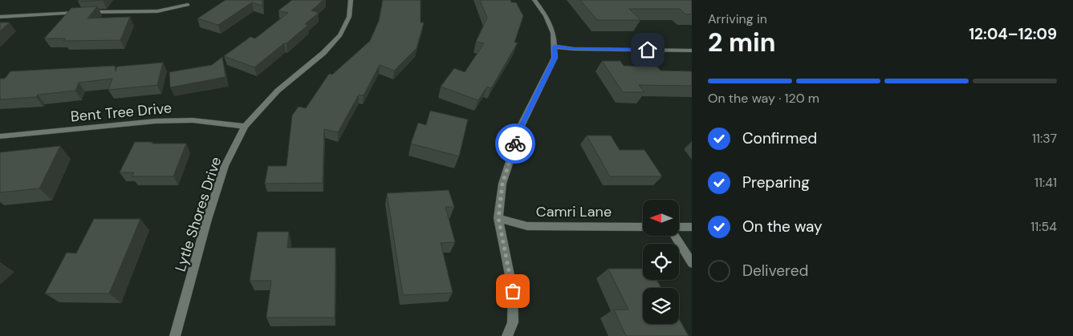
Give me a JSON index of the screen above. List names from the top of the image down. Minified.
{"streets":{"street":["Bent Tree Drive","Camri Lane","Lytle Shores Drive"]},"crossings":[["Bent Tree Drive","Lytle Shores Drive"]],"north":"left","page":{"heading":["2 min","Arriving in","12:04–12:09"],"bar":"On the way · 120 m","list":[["Confirmed","11:37"],["Preparing","11:41"],["On the way","11:54"],"Delivered"]}}
